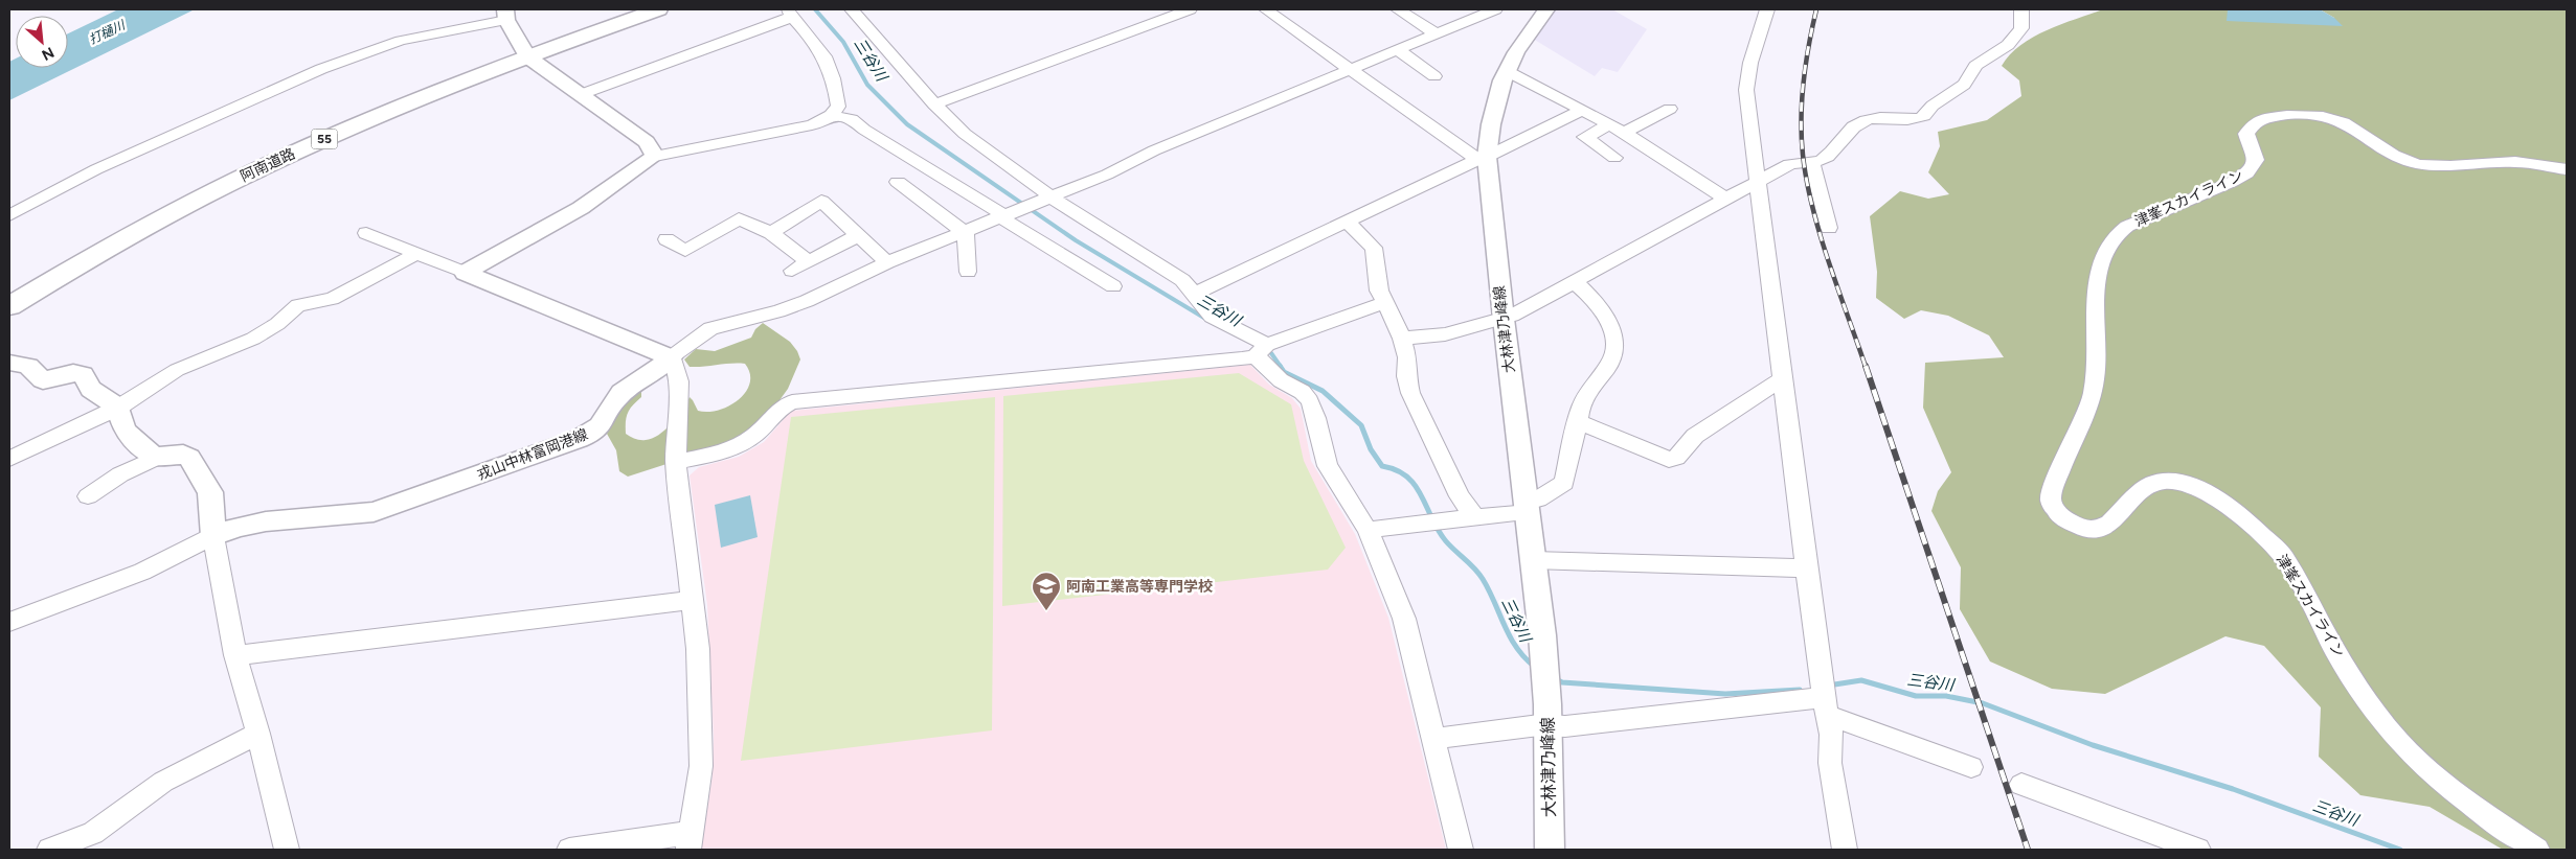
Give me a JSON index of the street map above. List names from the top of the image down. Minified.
{"streets":{"highway":["55","阿南道路"],"main road":["大林津乃峰線","戎山中林富岡港線"],"street":["津峯スカイライン"]},"water":["打樋川","三谷川"],"places":{"school or university":["阿南工業高等専門学校"]},"north":"bottom right"}
